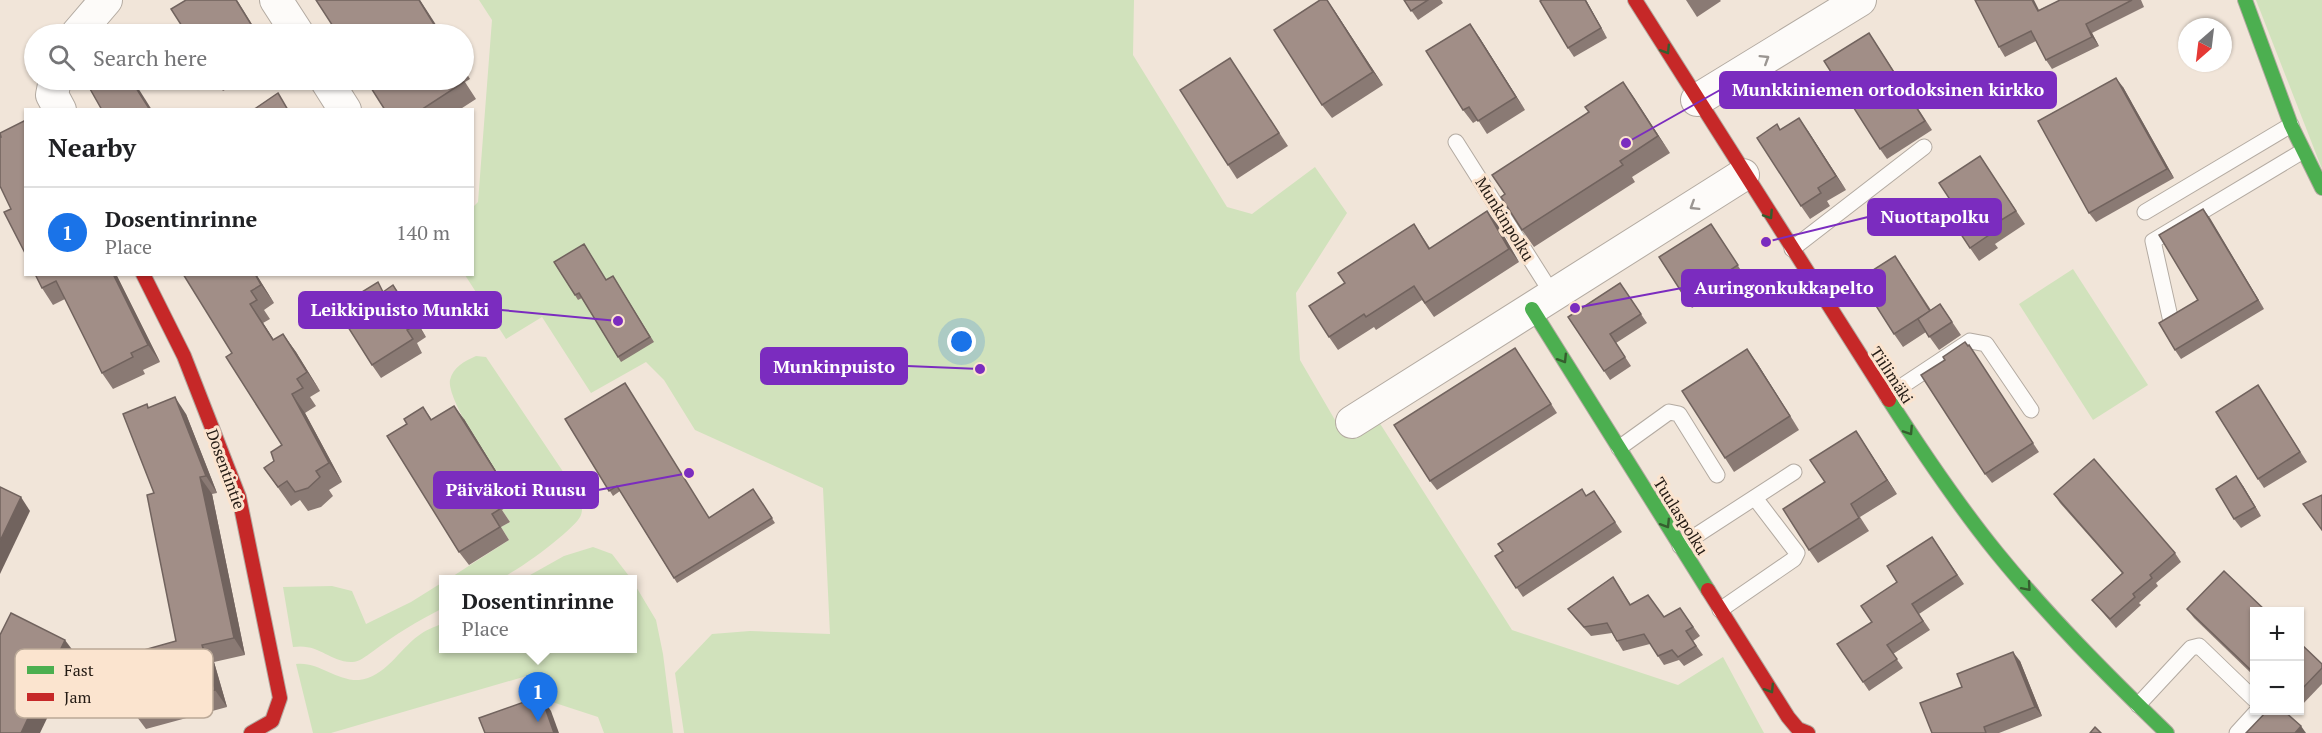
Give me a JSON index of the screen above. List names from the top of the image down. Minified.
{"streets":{"street":["Tiilimäki","Dosentintie","Tuulaspolku"],"lane":["Munkinpolku"]},"crossings":[["Munkinpolku","Tuulaspolku"]],"one_way":["Tiilimäki","Tuulaspolku"],"places":["Munkkiniemen ortodoksinen kirkko","Nuottapolku","Auringonkukkapelto","Leikkipuisto Munkki","Munkinpuisto","Päiväkoti Ruusu"],"legend":["Fast","Jam"],"north":"bottom left","page":{"search":"Search here","heading":"Nearby","list":[{"mark":"1","name":"Dosentinrinne","note":"Place","value":"140 m"}],"popup":["Dosentinrinne","Place"],"map_buttons":["+","−"],"pins":"1"}}
